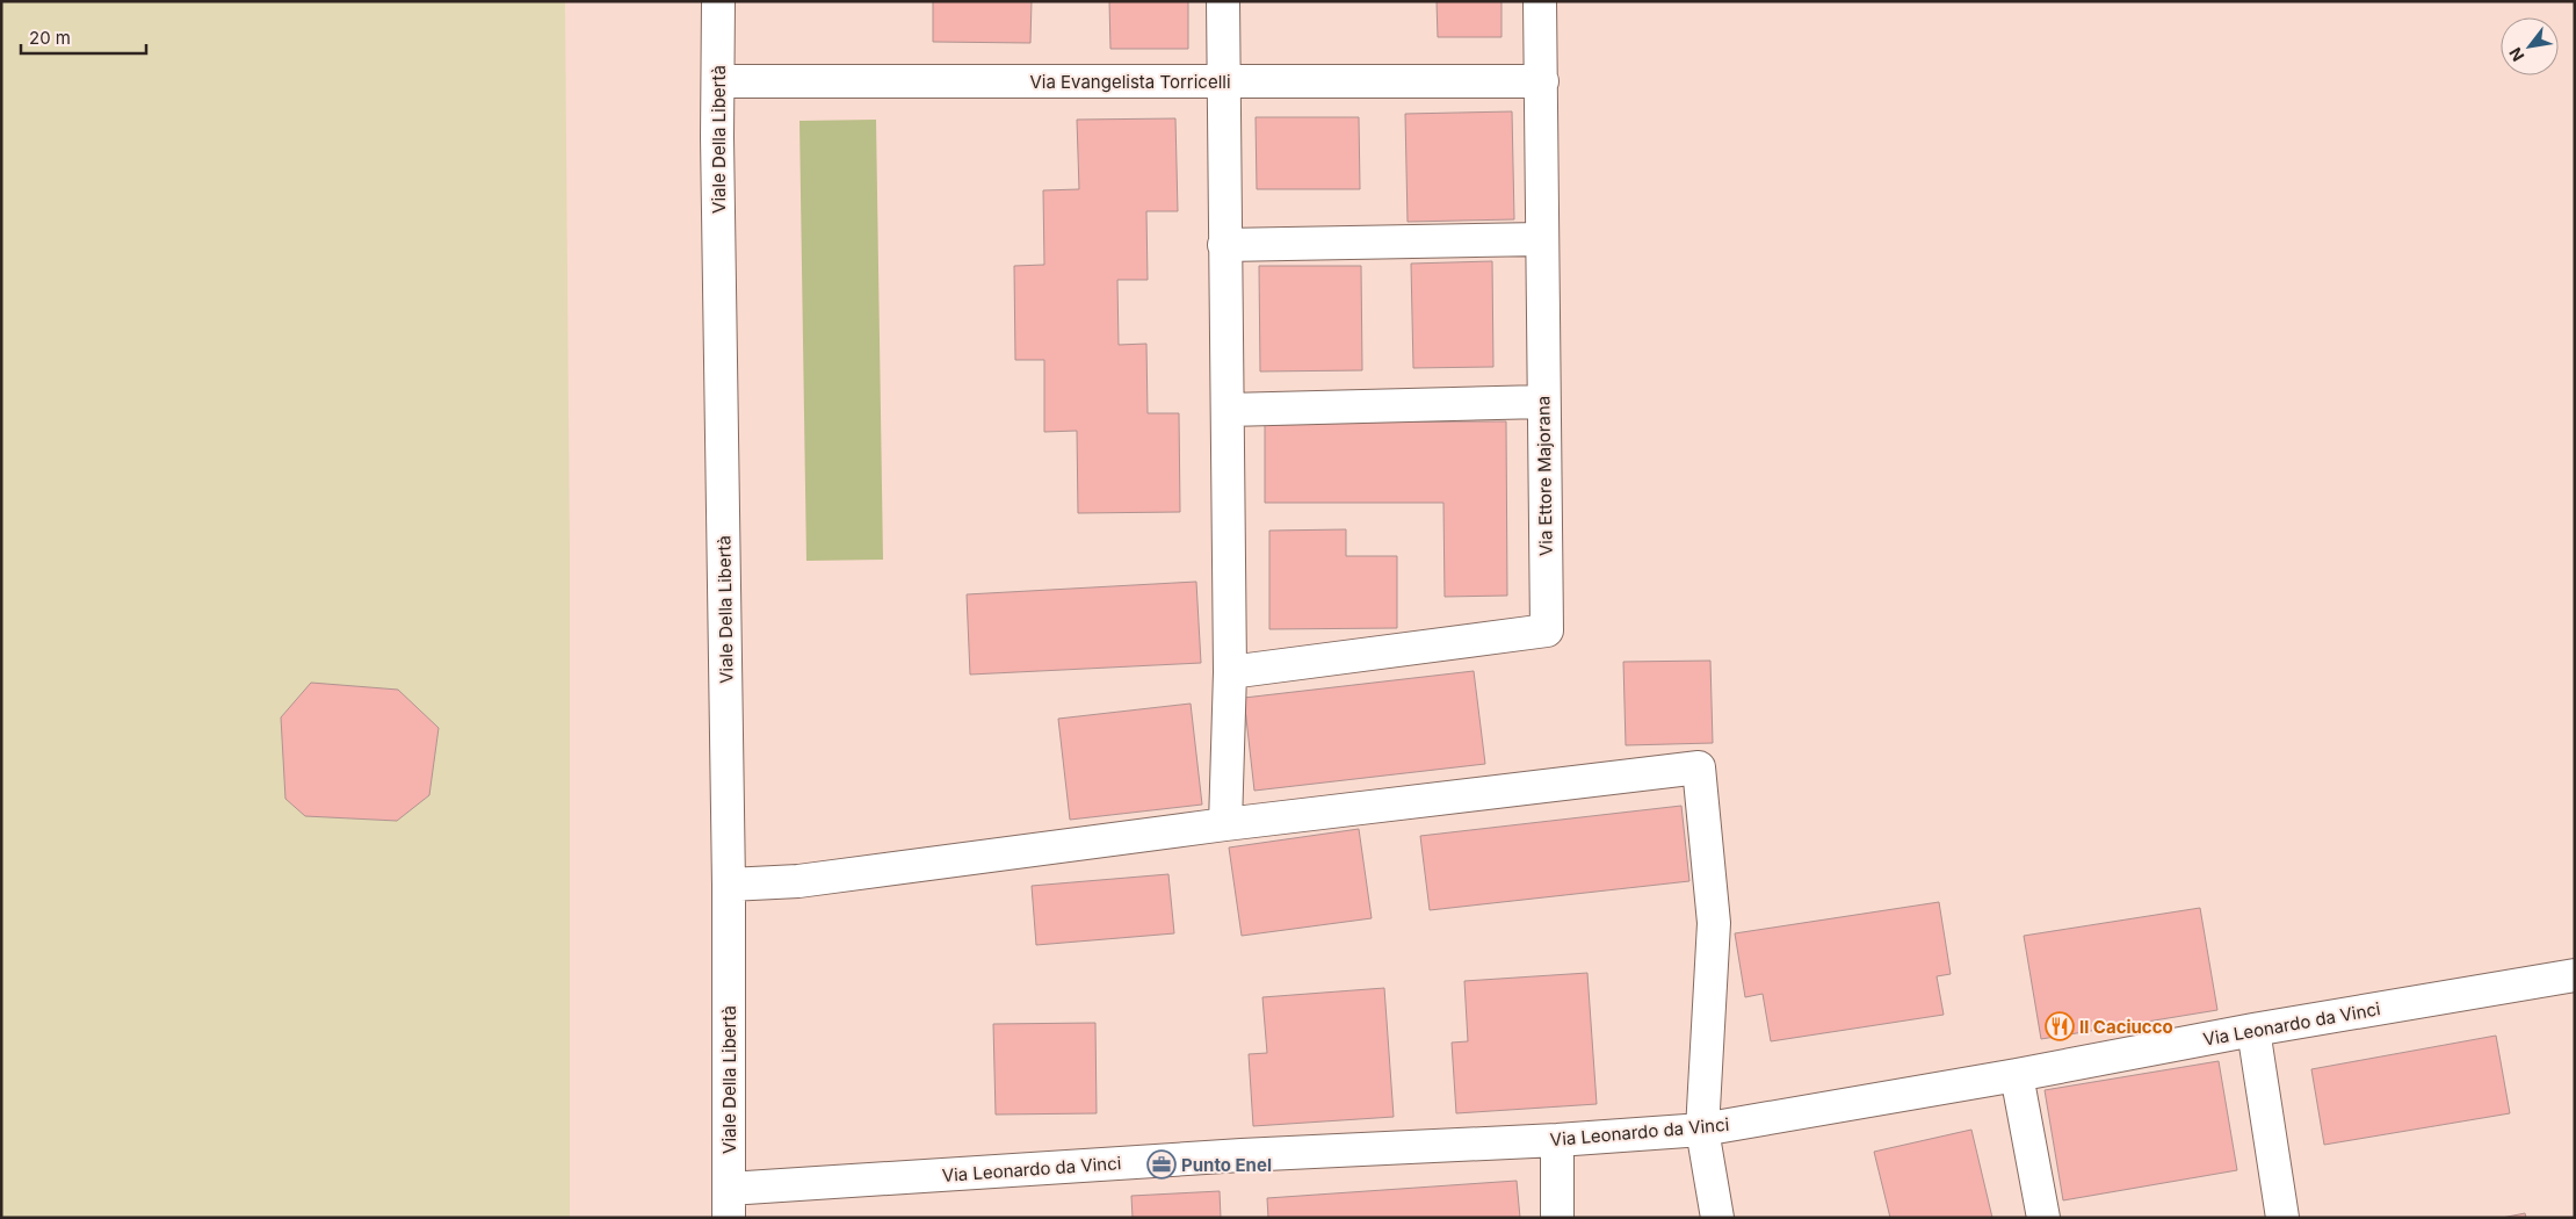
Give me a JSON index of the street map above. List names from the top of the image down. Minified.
{"streets":{"street":["Via Evangelista Torricelli","Viale Della Libertà","Via Ettore Majorana","Via Leonardo da Vinci"]},"crossings":[["Via Evangelista Torricelli","Viale Della Libertà"],["Via Evangelista Torricelli","Via Ettore Majorana"],["Viale Della Libertà","Via Leonardo da Vinci"]],"places":{"restaurant":["Il Caciucco"],"office":["Punto Enel"]},"scale_bar":"20 m","north":"bottom left"}
